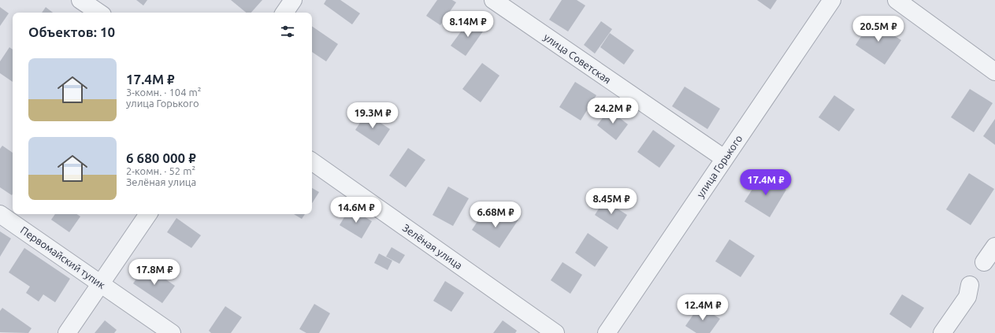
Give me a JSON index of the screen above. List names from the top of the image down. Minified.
{"streets":{"street":["улица Советская","улица Горького","Зелёная улица","Первомайский тупик"]},"crossings":[["улица Советская","улица Горького"]],"page":{"price":["8.14M ₽","20.5M ₽","24.2M ₽","19.3M ₽","17.4M ₽","8.45M ₽","14.6M ₽","6.68M ₽","17.8M ₽","12.4M ₽"],"heading":"Объектов: 10","list":[{"name":"17.4M ₽","note":"3-комн. · 104 m² · улица Горького"},{"name":"6 680 000 ₽","note":"2-комн. · 52 m² · Зелёная улица"}]}}
